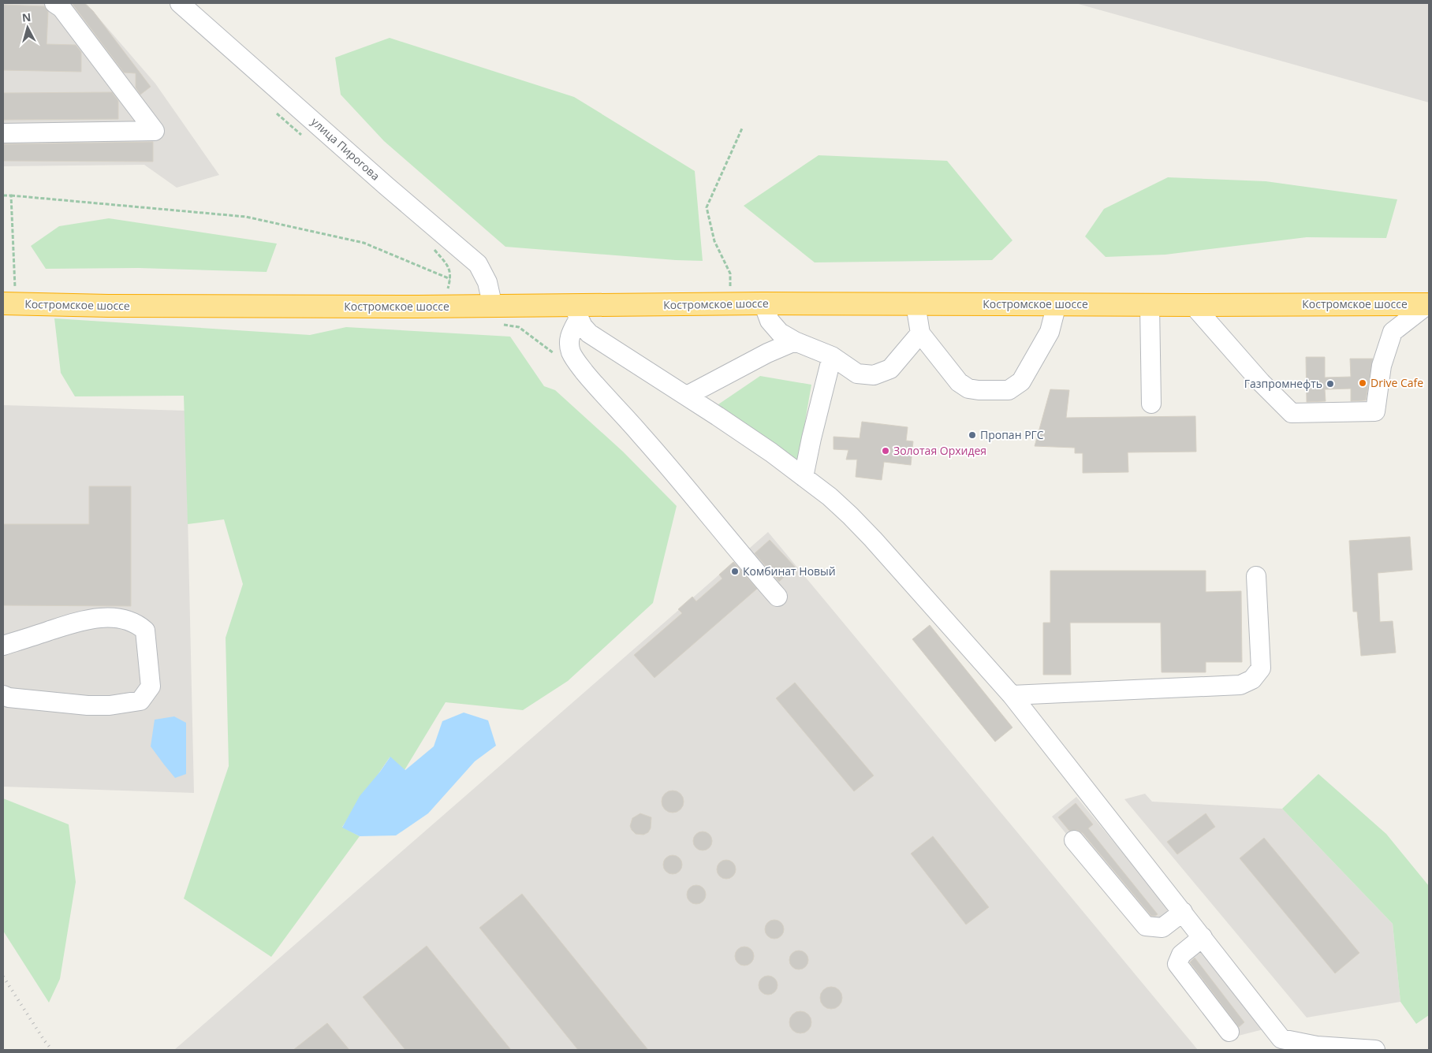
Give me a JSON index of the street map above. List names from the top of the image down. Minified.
{"streets":{"highway":["Костромское шоссе"],"street":["улица Пирогова"]},"crossings":[["улица Пирогова","Костромское шоссе"]],"places":["Drive Cafe","Газпромнефть","Пропан РГС","Золотая Орхидея","Комбинат Новый"],"north":"top"}
